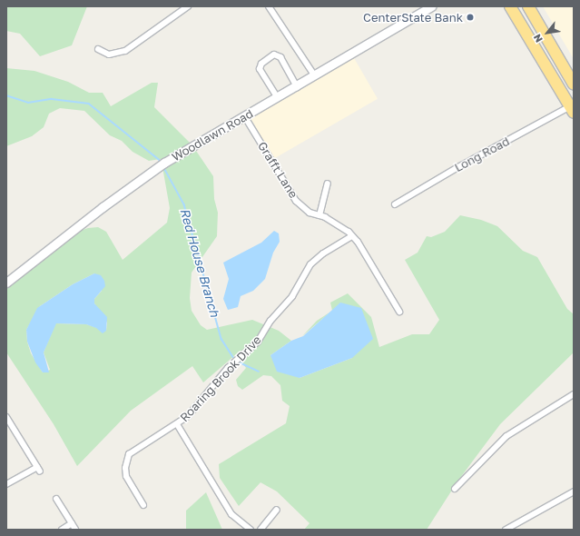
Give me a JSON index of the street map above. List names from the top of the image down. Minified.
{"streets":{"street":["Woodlawn Road","Long Road","Grafft Lane","Roaring Brook Drive"]},"crossings":[["Woodlawn Road","Grafft Lane"],["Grafft Lane","Roaring Brook Drive"]],"water":["Red House Branch"],"places":["CenterState Bank"],"north":"bottom left"}
